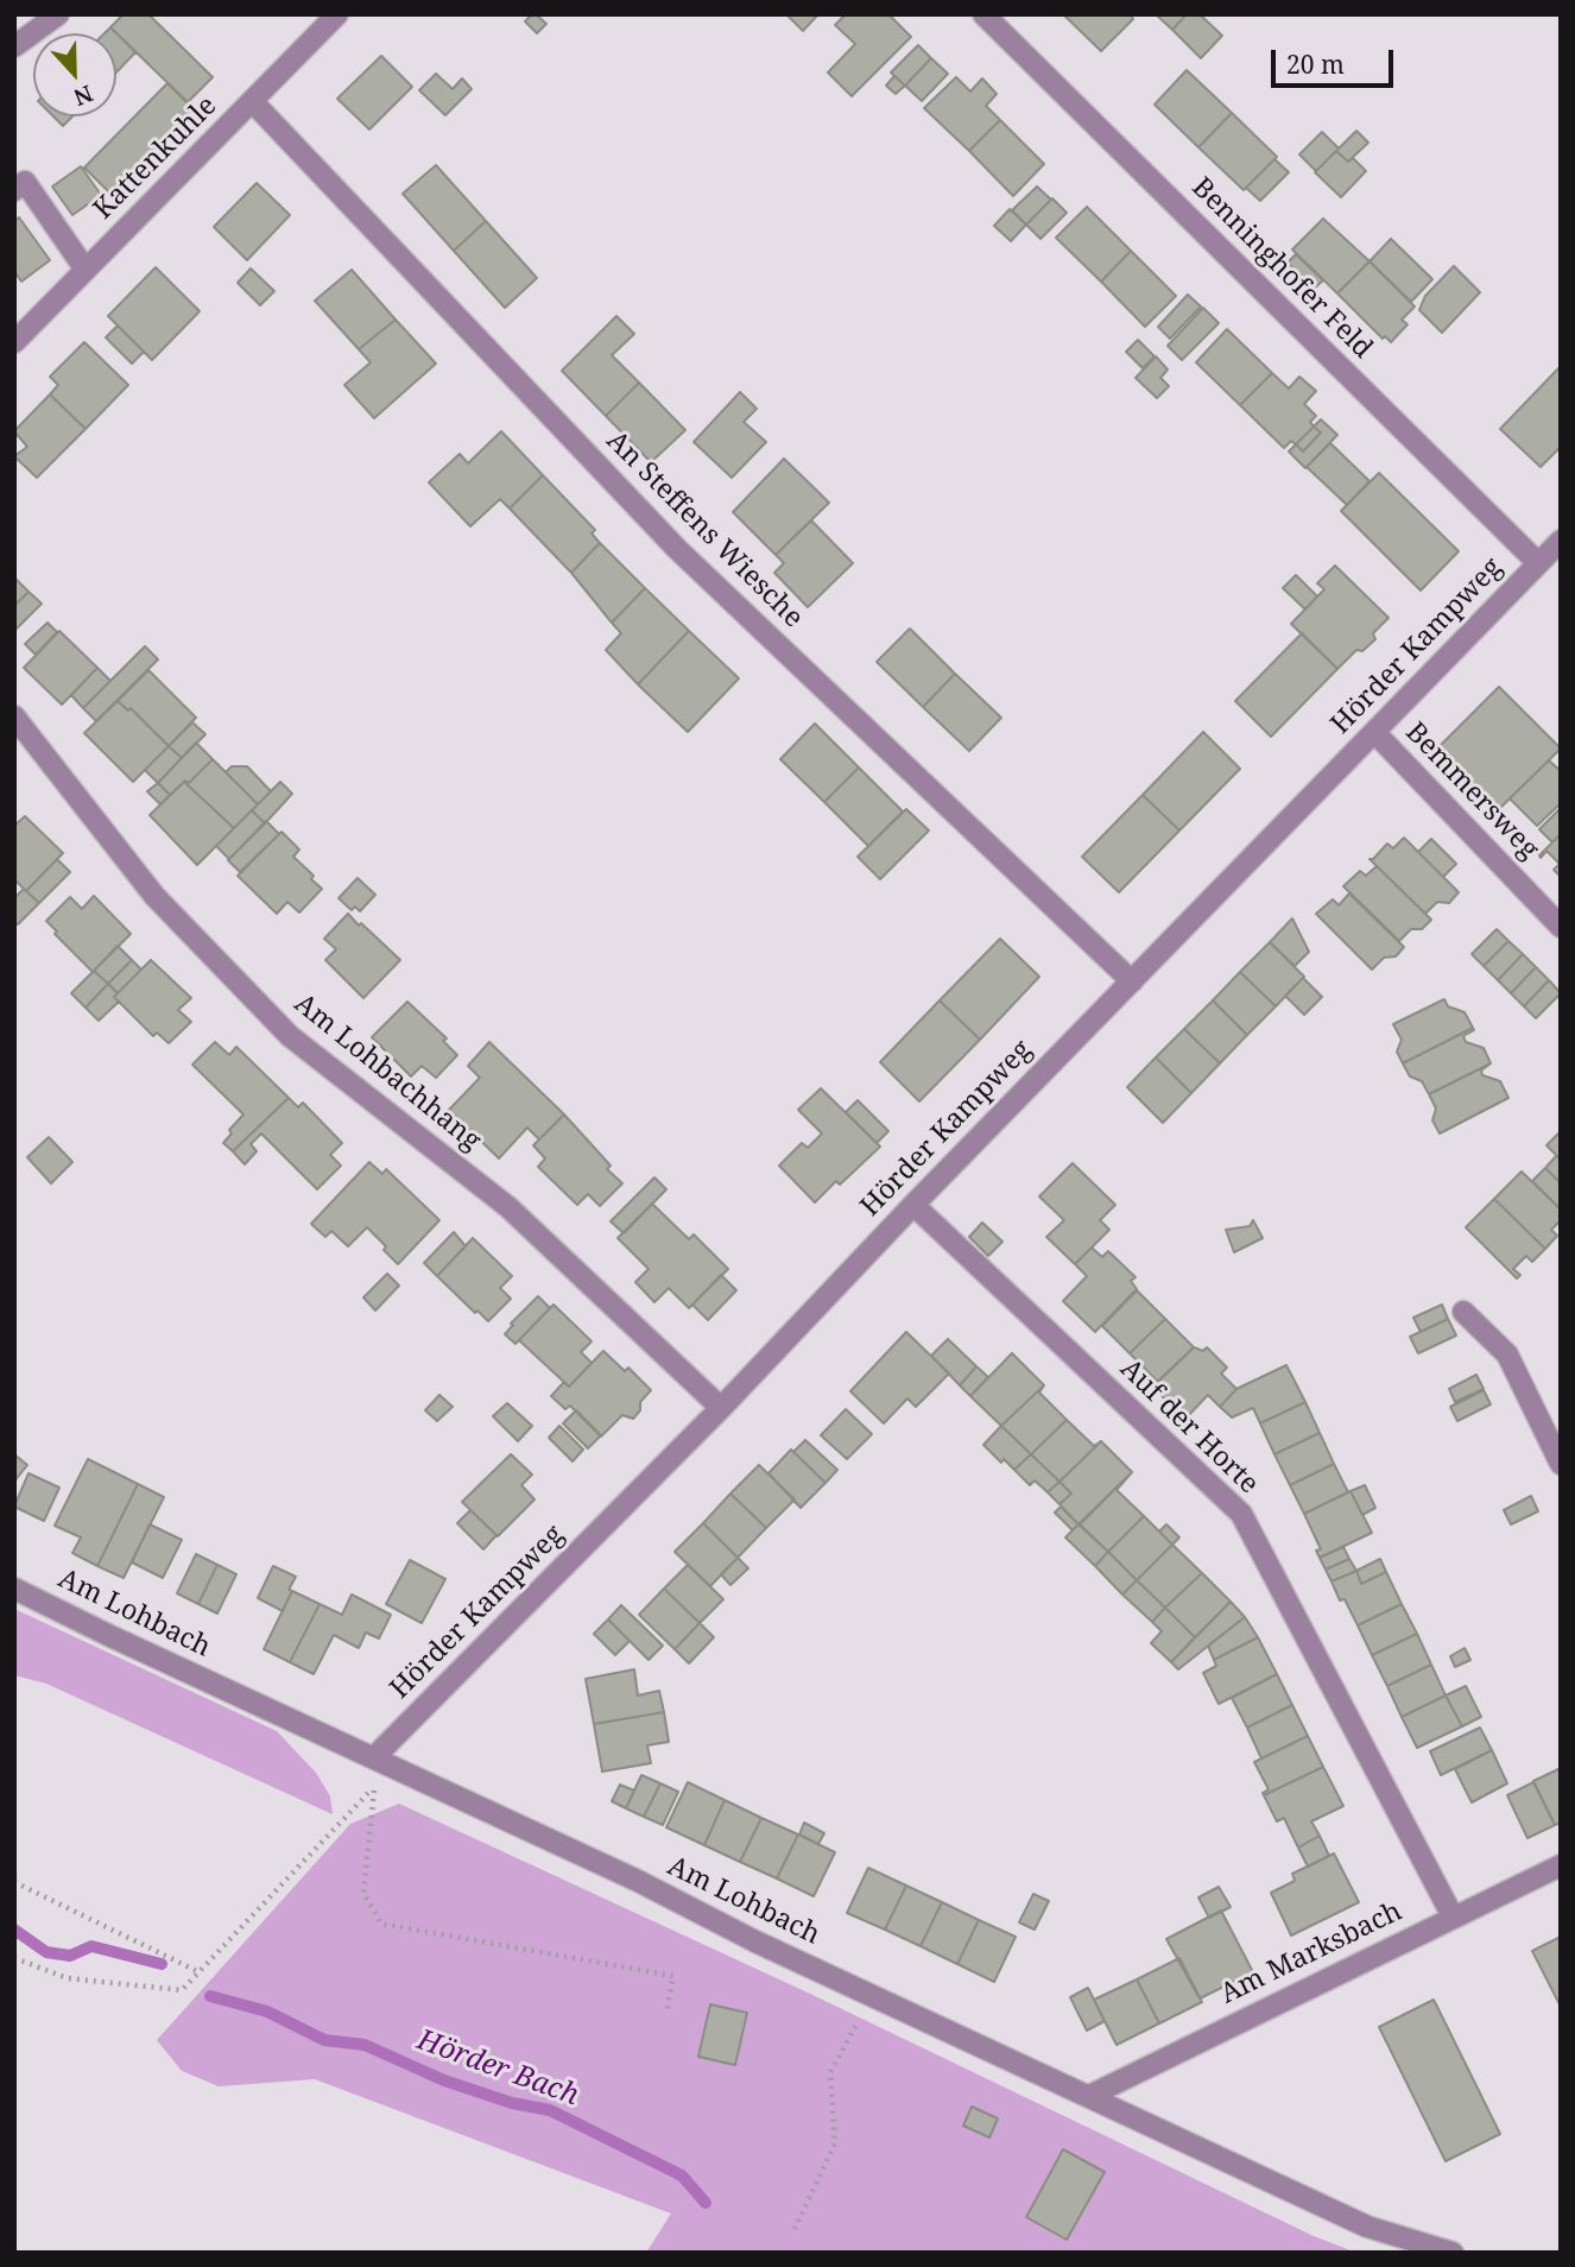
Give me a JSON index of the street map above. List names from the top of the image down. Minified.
{"streets":{"street":["Kattenkuhle","Benninghofer Feld","An Steffens Wiesche","Hörder Kampweg","Bemmersweg","Am Lohbachhang","Auf der Horte","Am Lohbach","Am Marksbach"]},"crossings":[["Kattenkuhle","An Steffens Wiesche"],["Benninghofer Feld","Hörder Kampweg"],["An Steffens Wiesche","Hörder Kampweg"],["Hörder Kampweg","Bemmersweg"],["Hörder Kampweg","Am Lohbachhang"],["Hörder Kampweg","Auf der Horte"],["Hörder Kampweg","Am Lohbach"],["Auf der Horte","Am Marksbach"],["Am Lohbach","Am Marksbach"]],"water":["Hörder Bach"],"scale_bar":"20 m","north":"bottom"}
